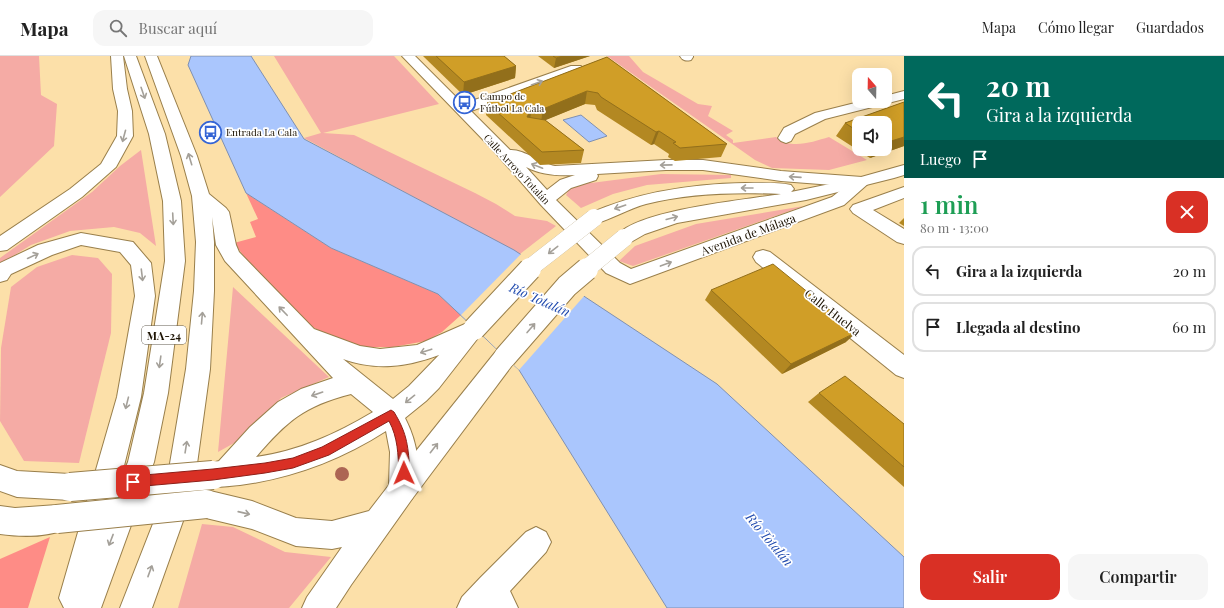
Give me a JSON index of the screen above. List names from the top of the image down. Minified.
{"streets":{"main road":["Calle Arroyo Totalán","Avenida de Málaga","Calle Huelva","MA-24"]},"crossings":[["Calle Arroyo Totalán","Avenida de Málaga"]],"water":["Río Totalán"],"places":{"bus stop":["Campo de Fútbol La Cala","Entrada La Cala"]},"north":"top","page":{"header":"Mapa","search":"Buscar aquí","nav":["Mapa","Cómo llegar","Guardados"],"turn":["20 m","Gira a la izquierda"],"then":"Luego","heading":["1 min","80 m · 13:00"],"list":[{"name":"Gira a la izquierda","value":"20 m"},{"name":"Llegada al destino","value":"60 m"}],"buttons":["Salir","Compartir"]}}
